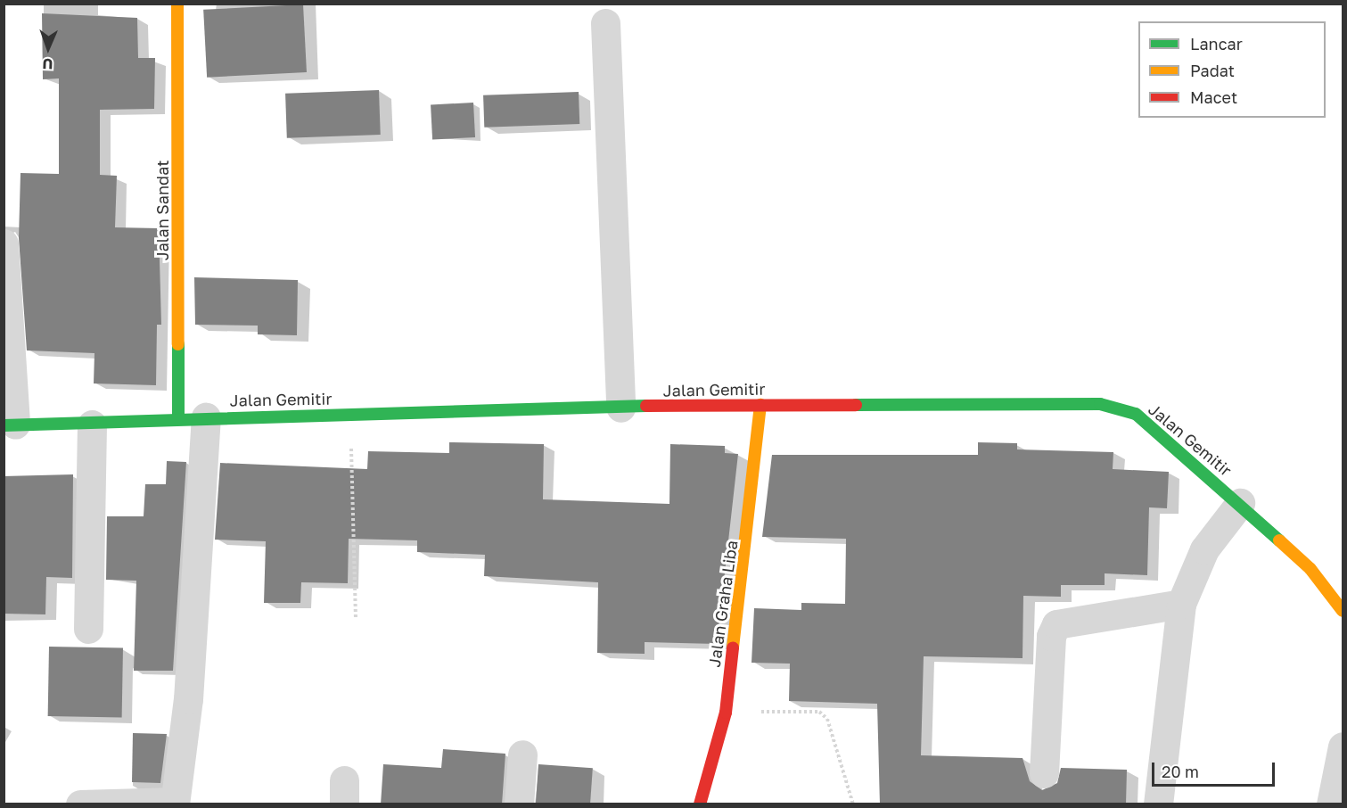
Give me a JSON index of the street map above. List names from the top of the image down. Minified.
{"streets":{"street":["Jalan Sandat","Jalan Gemitir","Jalan Graha Liba"]},"crossings":[["Jalan Sandat","Jalan Gemitir"],["Jalan Gemitir","Jalan Graha Liba"]],"legend":["Lancar","Padat","Macet"],"scale_bar":"20 m","north":"bottom"}
